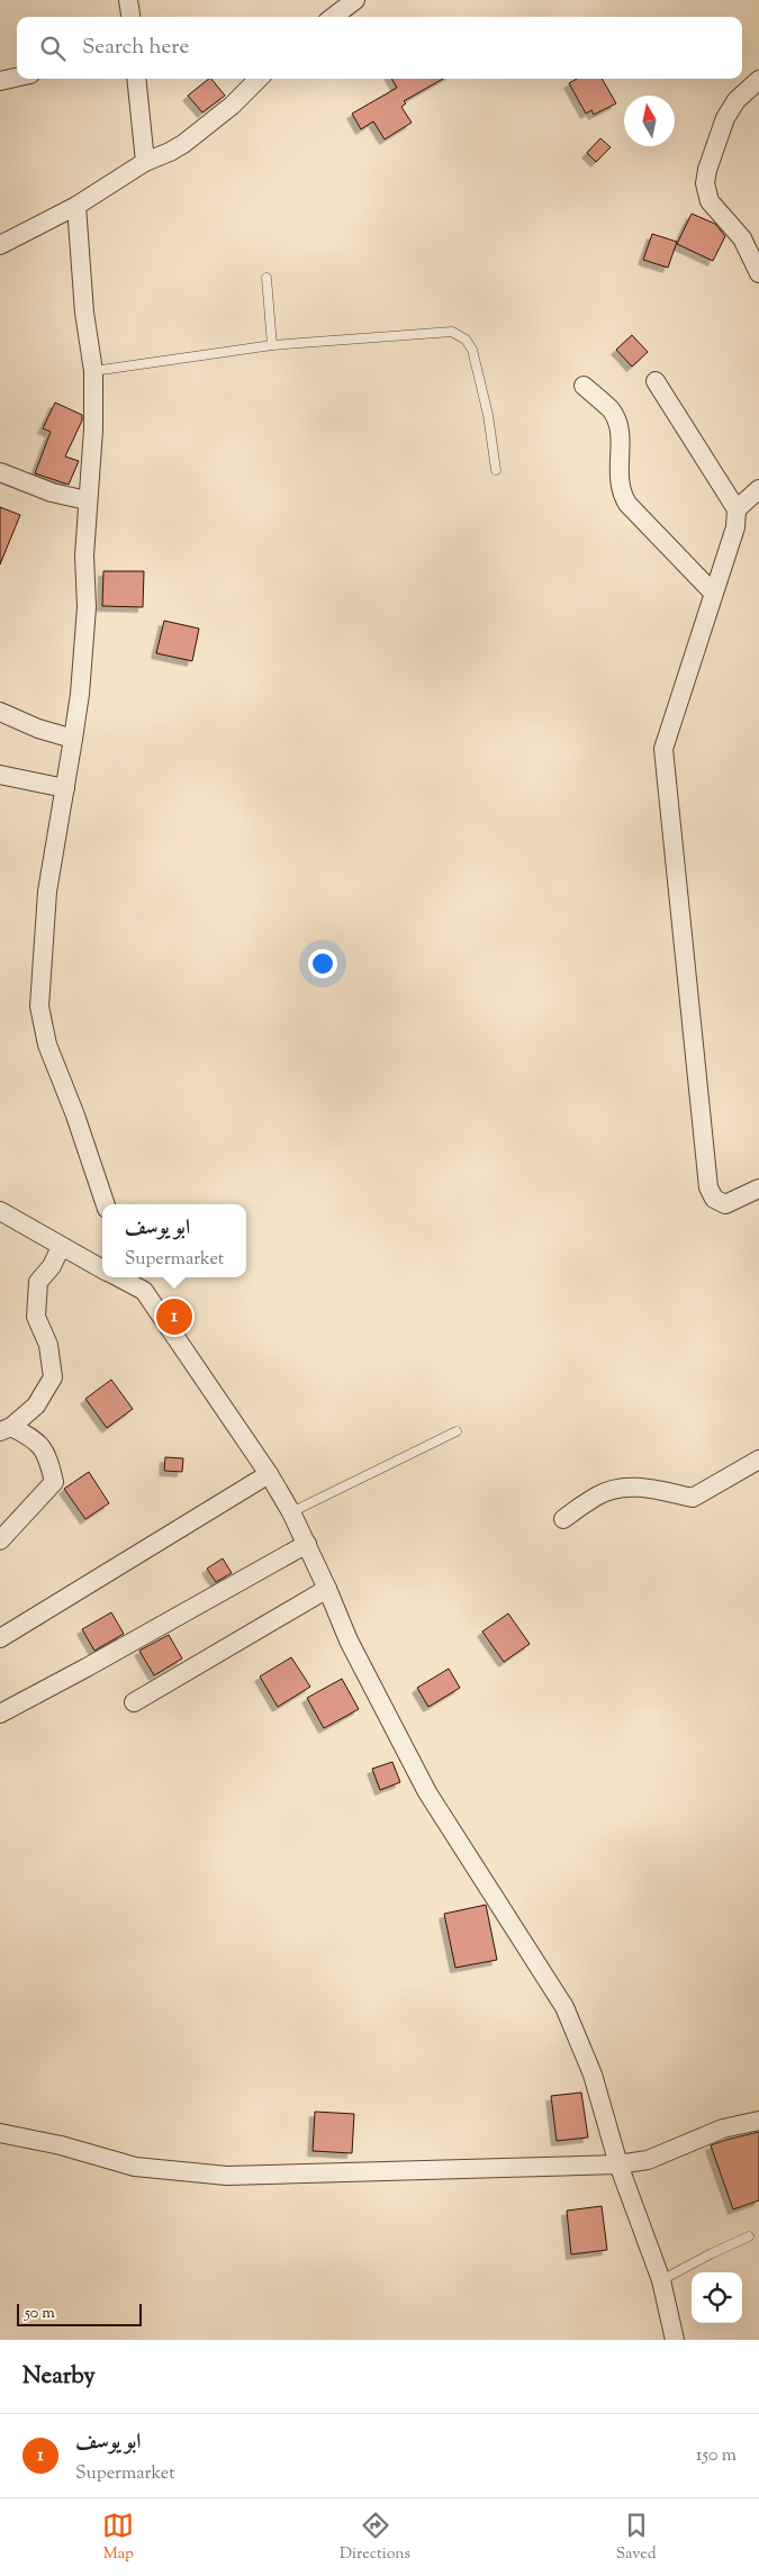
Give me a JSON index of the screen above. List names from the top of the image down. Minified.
{"scale_bar":"50 m","north":"top","page":{"search":"Search here","popup":["ابو يوسف","Supermarket"],"pins":"1","scale":"50 m","heading":"Nearby","list":[{"mark":"1","name":"ابو يوسف","note":"Supermarket","value":"150 m"}],"nav":["Map","Directions","Saved"]}}
